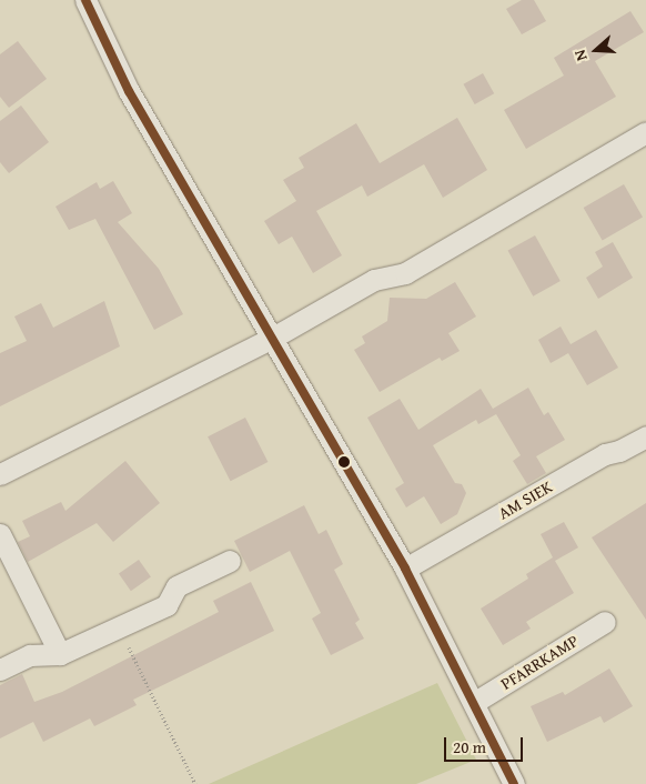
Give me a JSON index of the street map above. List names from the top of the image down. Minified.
{"streets":{"street":["AM SIEK","PFARRKAMP"]},"scale_bar":"20 m","north":"left"}
